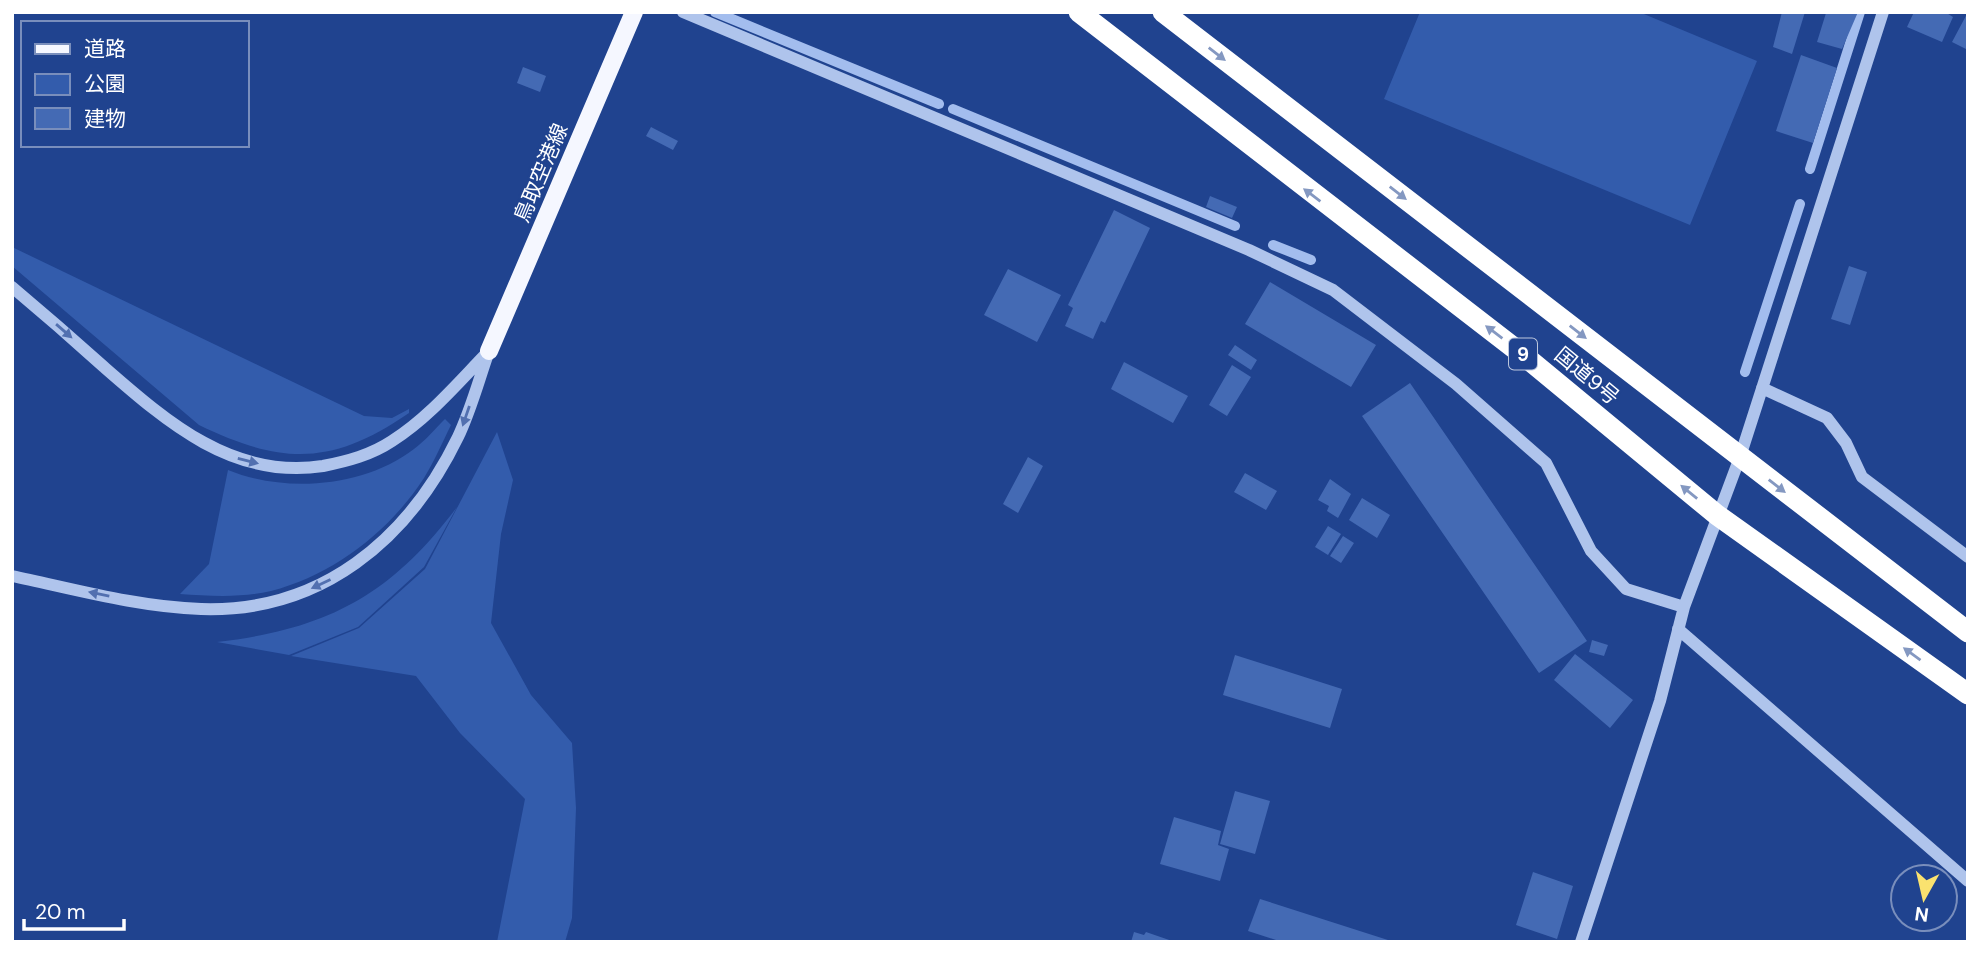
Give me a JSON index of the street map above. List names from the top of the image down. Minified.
{"streets":{"highway":["9","国道9号"],"main road":["鳥取空港線"]},"legend":["道路","公園","建物"],"scale_bar":"20 m","north":"bottom"}
